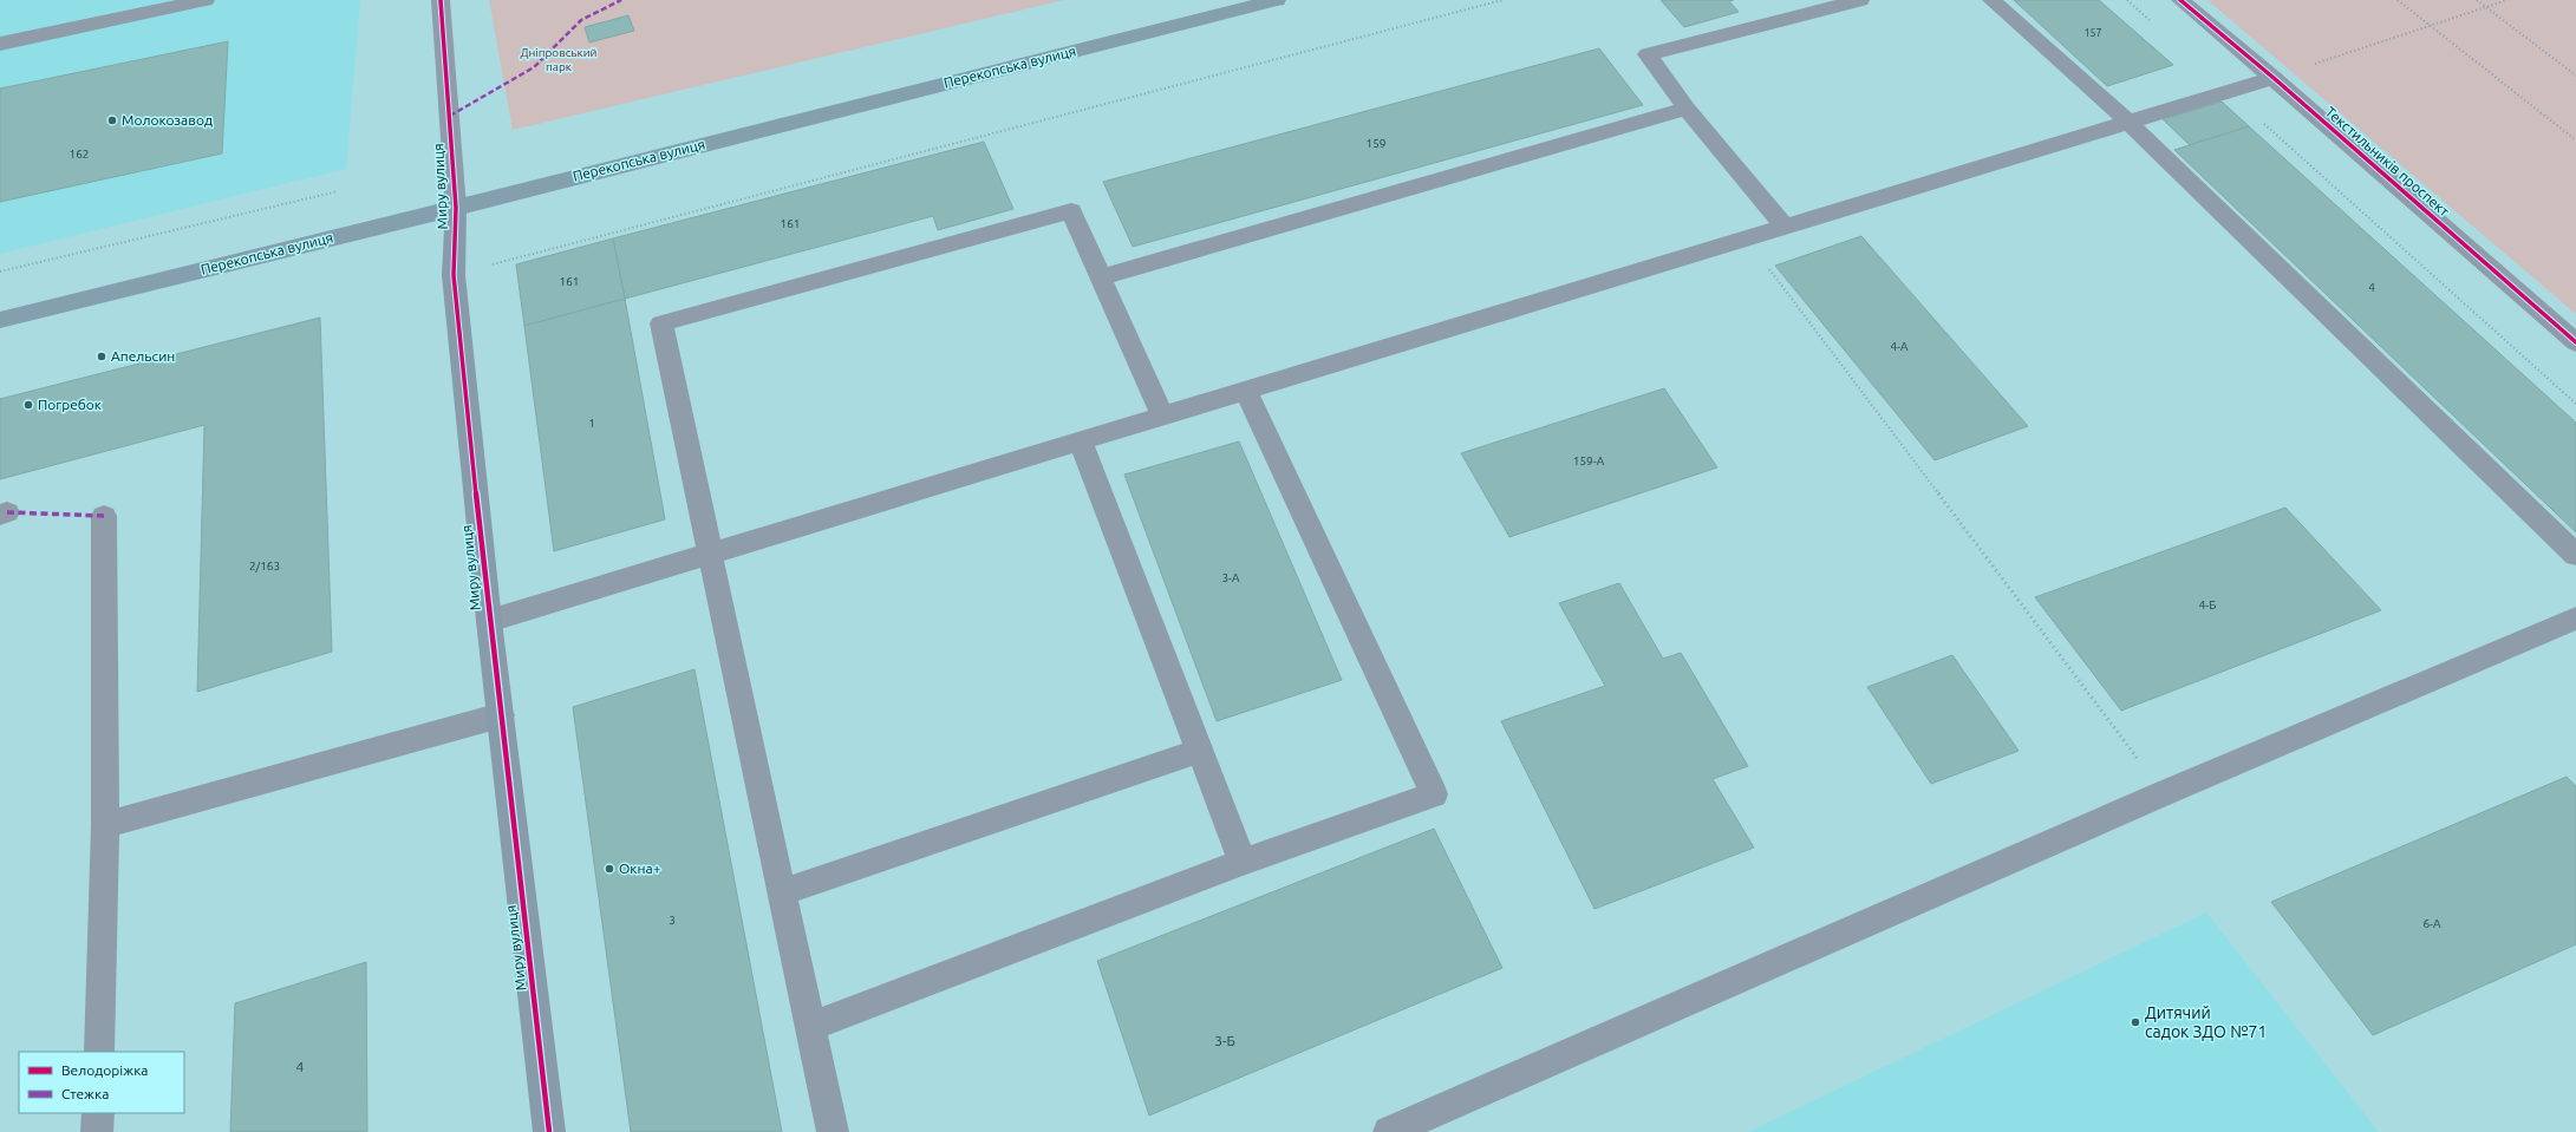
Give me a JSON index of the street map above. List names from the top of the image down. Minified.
{"streets":{"main road":["Перекопська вулиця"],"street":["Текстильників проспект","Миру вулиця"]},"crossings":[["Перекопська вулиця","Миру вулиця"]],"parks":["Дніпровський парк"],"places":["Молокозавод","Апельсин","Погребок","Окна+","Дитячий садок ЗДО №71"],"house_numbers":["157","159","162","161","161","4","4-А","1","159-А","2/163","3-А","4-Б","3","6-А","3-Б","4"],"legend":["Велодоріжка","Стежка"]}
